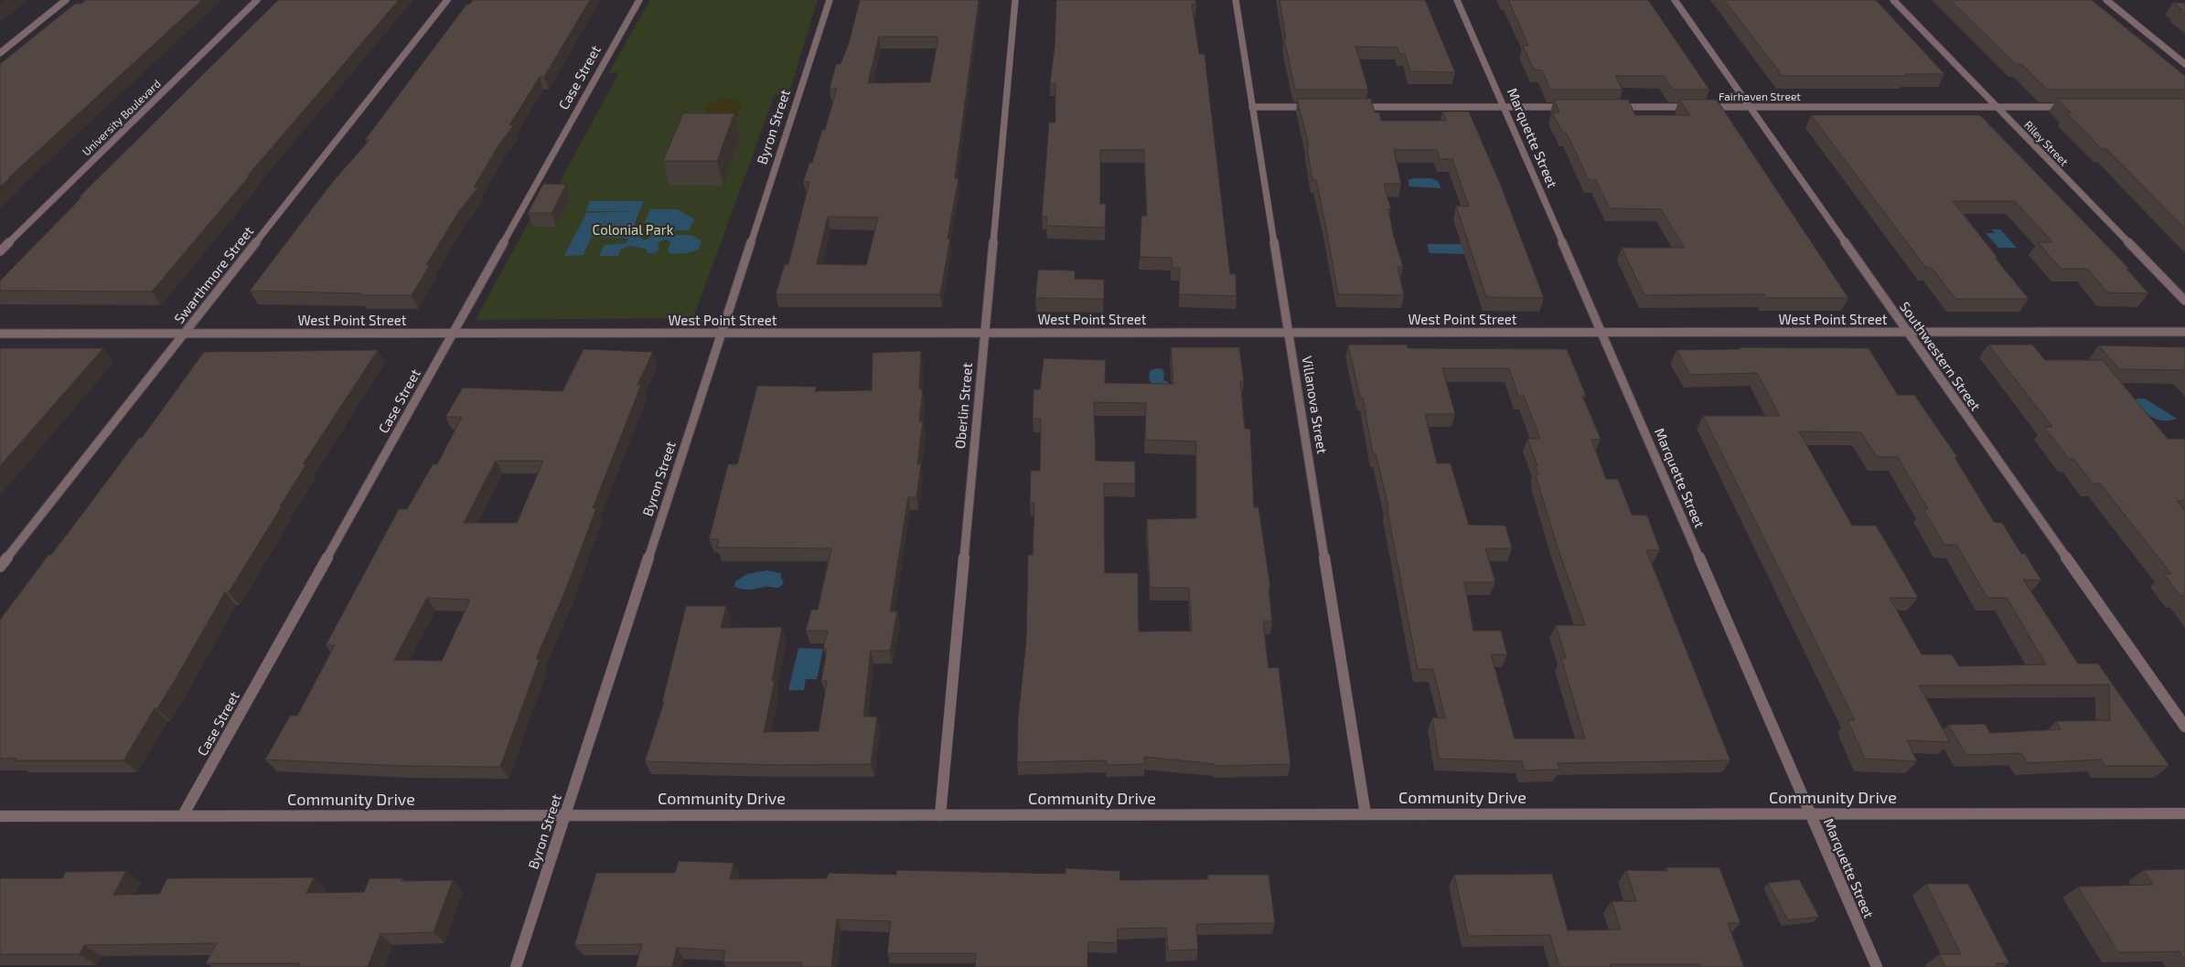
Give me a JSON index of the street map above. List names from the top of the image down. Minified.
{"streets":{"street":["Case Street","Fairhaven Street","University Boulevard","Byron Street","Marquette Street","Riley Street","Swarthmore Street","West Point Street","Southwestern Street","Villanova Street","Oberlin Street","Community Drive"]},"crossings":[["Case Street","West Point Street"],["Case Street","Community Drive"],["Fairhaven Street","Riley Street"],["Fairhaven Street","Southwestern Street"],["Byron Street","West Point Street"],["Byron Street","Community Drive"],["Marquette Street","West Point Street"],["Marquette Street","Community Drive"],["Swarthmore Street","West Point Street"],["West Point Street","Southwestern Street"],["West Point Street","Villanova Street"],["West Point Street","Oberlin Street"],["Villanova Street","Community Drive"],["Oberlin Street","Community Drive"]],"parks":["Colonial Park"]}
